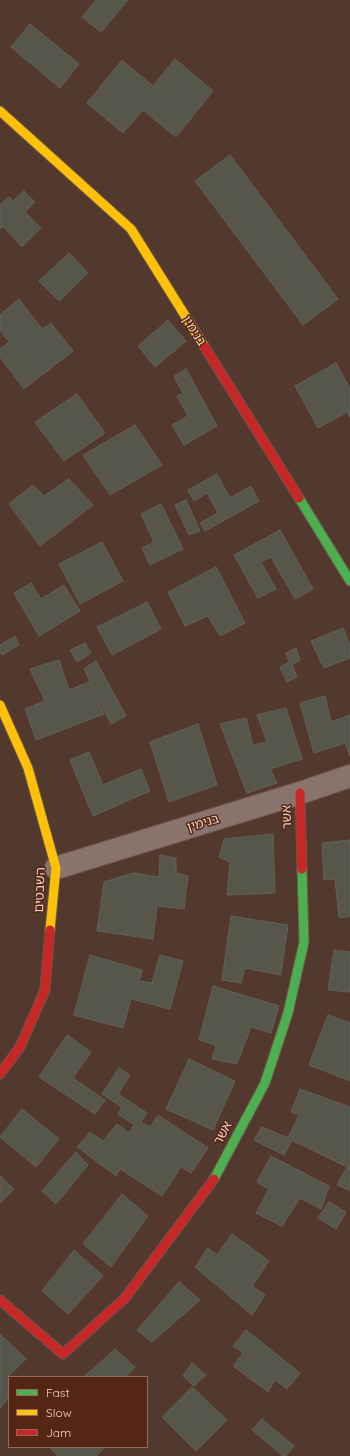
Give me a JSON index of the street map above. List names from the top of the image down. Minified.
{"streets":{"street":["בנימין","אשר","השבטים"]},"crossings":[["בנימין","אשר"],["בנימין","השבטים"]],"legend":["Fast","Slow","Jam"]}
